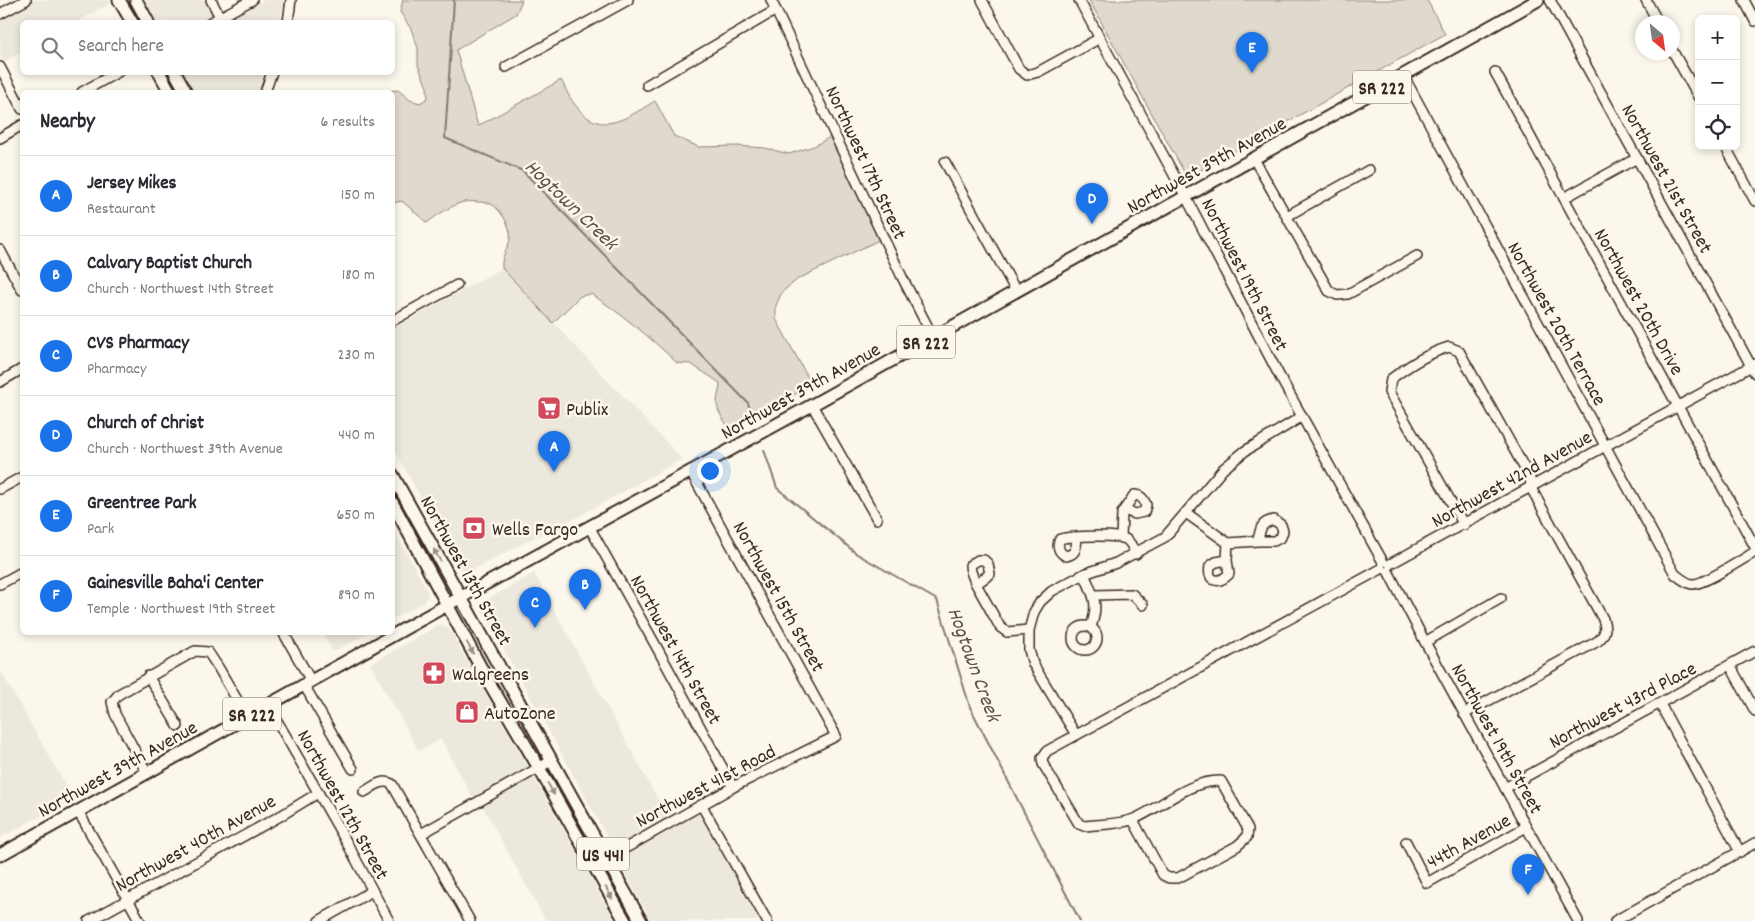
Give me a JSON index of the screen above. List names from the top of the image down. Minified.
{"streets":{"main road":["SR 222","Northwest 39th Avenue","Northwest 13th Street","US 441"],"street":["Northwest 17th Street","Northwest 21st Street","Northwest 19th Street","Northwest 20th Drive","Northwest 20th Terrace","Northwest 42nd Avenue","Northwest 15th Street","Northwest 14th Street","Northwest 43rd Place","Northwest 41st Road","Northwest 12th Street","44th Avenue","Northwest 40th Avenue"]},"crossings":[["Northwest 17th Street","Northwest 39th Avenue"],["Northwest 39th Avenue","Northwest 19th Street"],["Northwest 39th Avenue","Northwest 20th Terrace"],["Northwest 39th Avenue","Northwest 13th Street"],["Northwest 39th Avenue","Northwest 15th Street"],["Northwest 39th Avenue","Northwest 14th Street"],["Northwest 39th Avenue","Northwest 12th Street"],["Northwest 21st Street","Northwest 42nd Avenue"],["Northwest 19th Street","Northwest 42nd Avenue"],["Northwest 19th Street","Northwest 43rd Place"],["Northwest 19th Street","44th Avenue"],["Northwest 20th Drive","Northwest 42nd Avenue"],["Northwest 20th Terrace","Northwest 42nd Avenue"],["Northwest 13th Street","Northwest 41st Road"],["Northwest 15th Street","Northwest 41st Road"],["Northwest 14th Street","Northwest 41st Road"],["Northwest 12th Street","Northwest 40th Avenue"]],"water":["Hogtown Creek"],"places":{"supermarket":["Publix"],"bank":["Wells Fargo"],"pharmacy":["Walgreens"],"shop":["AutoZone"]},"north":"bottom right","page":{"map_buttons":["+","−"],"search":"Search here","pins":["E","D","A","B","C","F"],"heading":["Nearby","6 results"],"list":[{"mark":"A","name":"Jersey Mikes","note":"Restaurant","value":"150 m"},{"mark":"B","name":"Calvary Baptist Church","note":"Church · Northwest 14th Street","value":"180 m"},{"mark":"C","name":"CVS Pharmacy","note":"Pharmacy","value":"230 m"},{"mark":"D","name":"Church of Christ","note":"Church · Northwest 39th Avenue","value":"440 m"},{"mark":"E","name":"Greentree Park","note":"Park","value":"650 m"},{"mark":"F","name":"Gainesville Baha'i Center","note":"Temple · Northwest 19th Street","value":"890 m"}]}}
